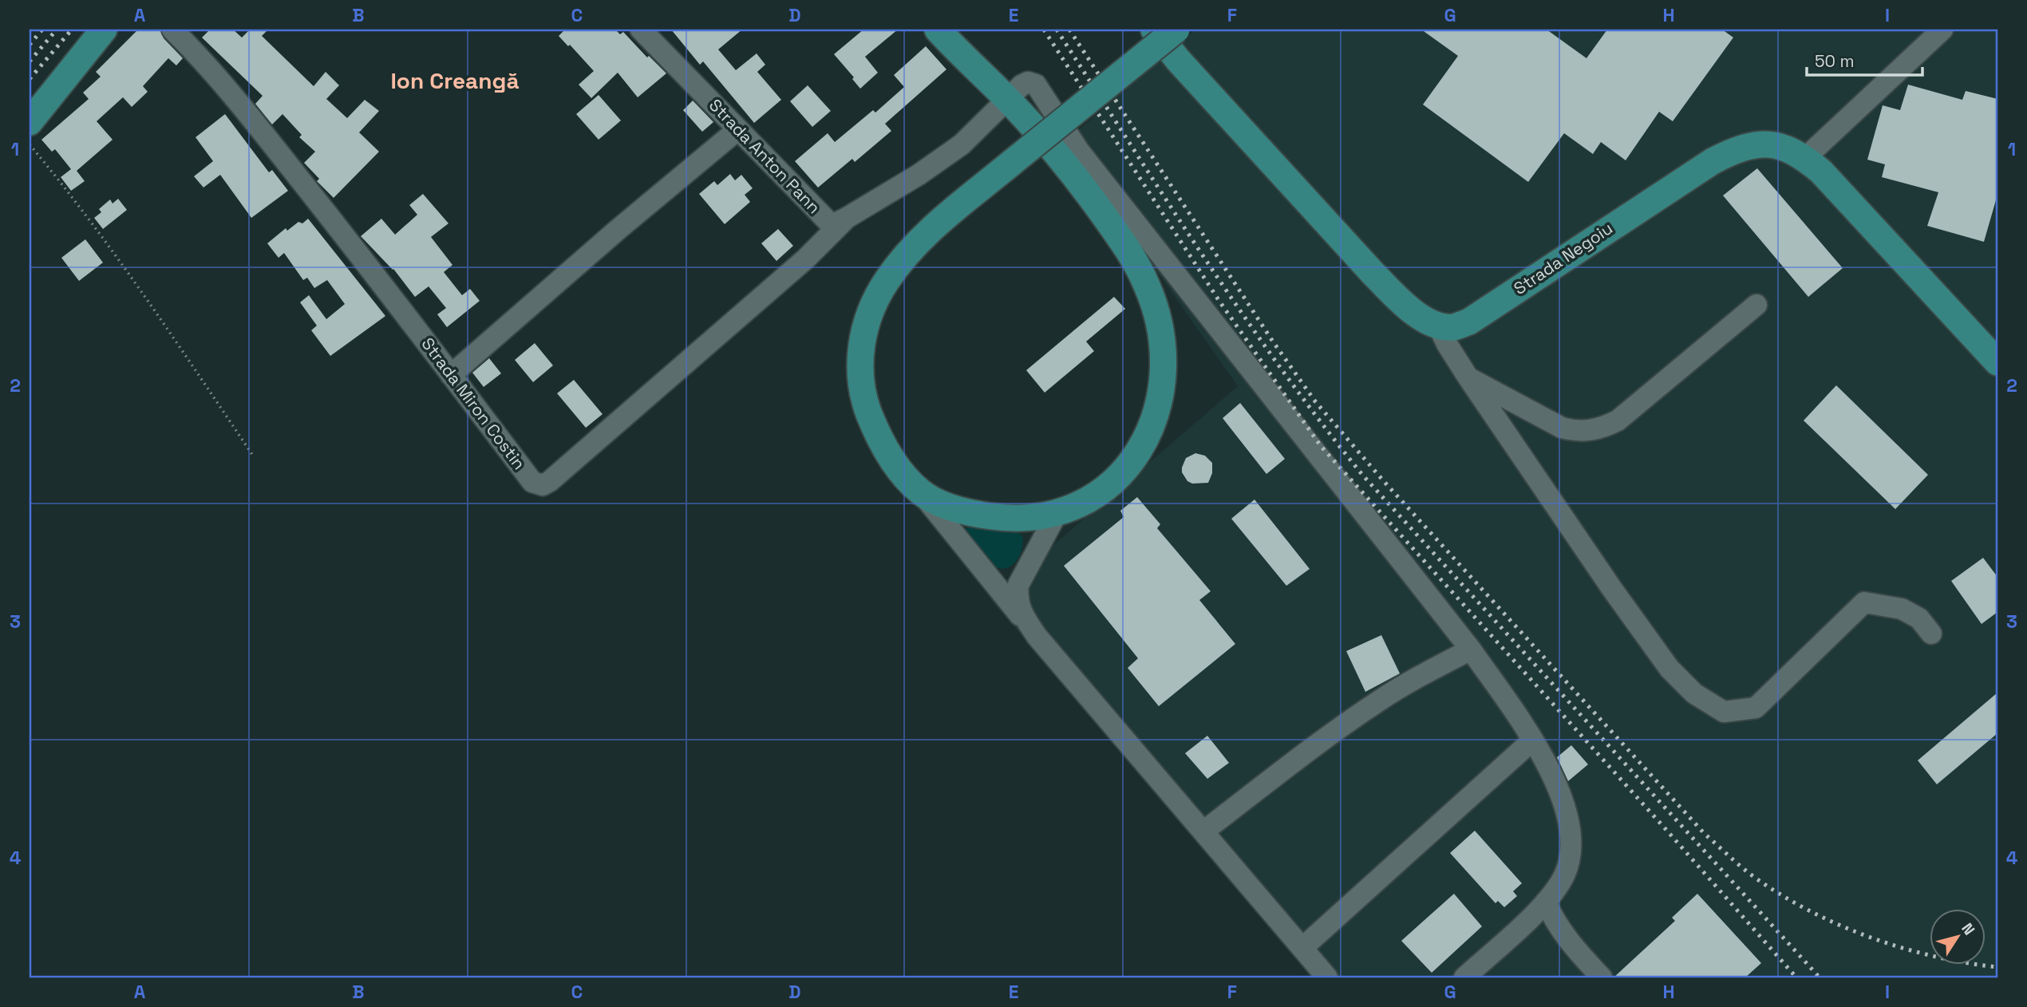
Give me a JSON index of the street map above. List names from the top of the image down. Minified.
{"streets":{"main road":["Strada Negoiu"],"street":["Strada Anton Pann","Strada Miron Costin"]},"crossings":[["Strada Anton Pann","Strada Miron Costin"]],"districts":["Ion Creangă"],"scale_bar":"50 m","north":"top right","grid":{"columns":["A","B","C","D","E","F","G","H","I"],"rows":["1","2","3","4"]}}
